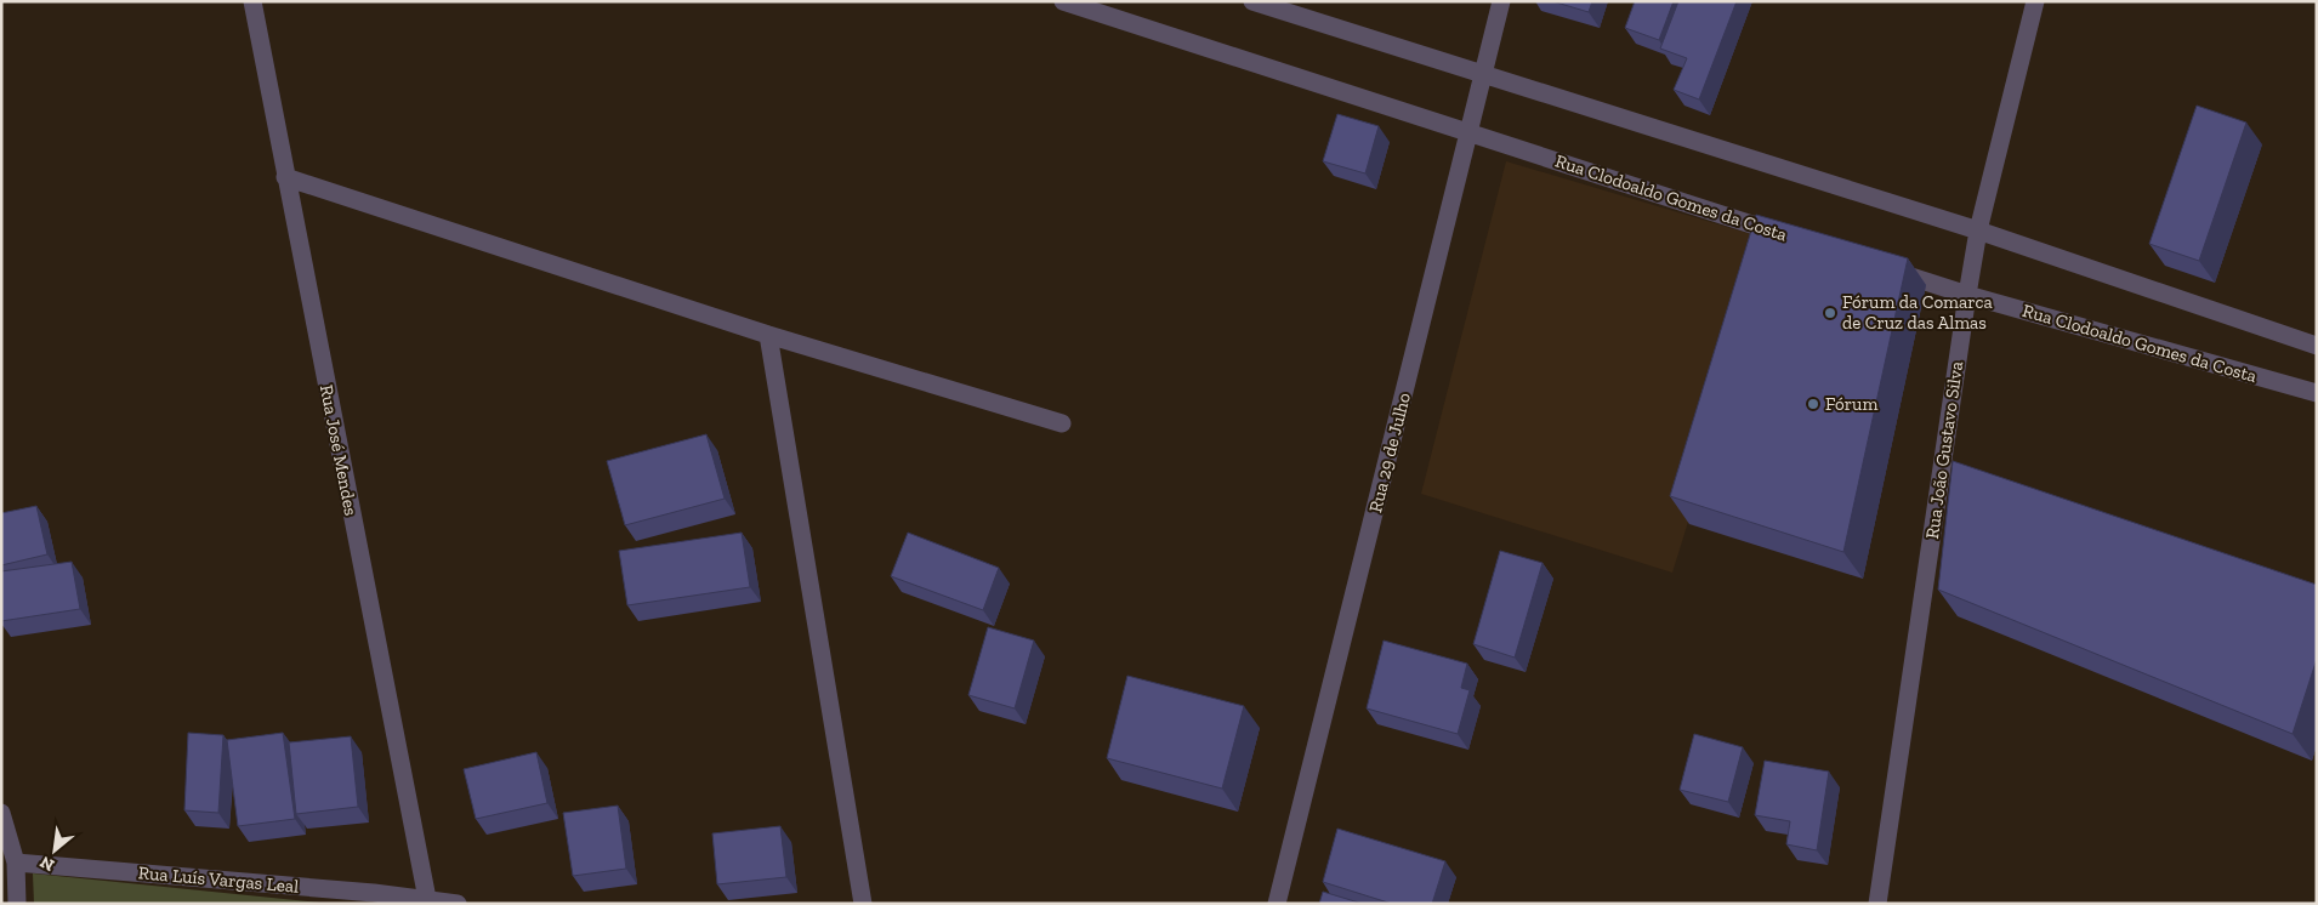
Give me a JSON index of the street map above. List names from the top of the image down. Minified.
{"streets":{"street":["Rua Clodoaldo Gomes da Costa","Rua José Mendes","Rua João Gustavo Silva","Rua 29 de Julho","Rua Luís Vargas Leal"]},"crossings":[["Rua Clodoaldo Gomes da Costa","Rua João Gustavo Silva"],["Rua Clodoaldo Gomes da Costa","Rua 29 de Julho"],["Rua José Mendes","Rua Luís Vargas Leal"]],"places":["Fórum da Comarca de Cruz das Almas","Fórum"],"north":"bottom left"}
